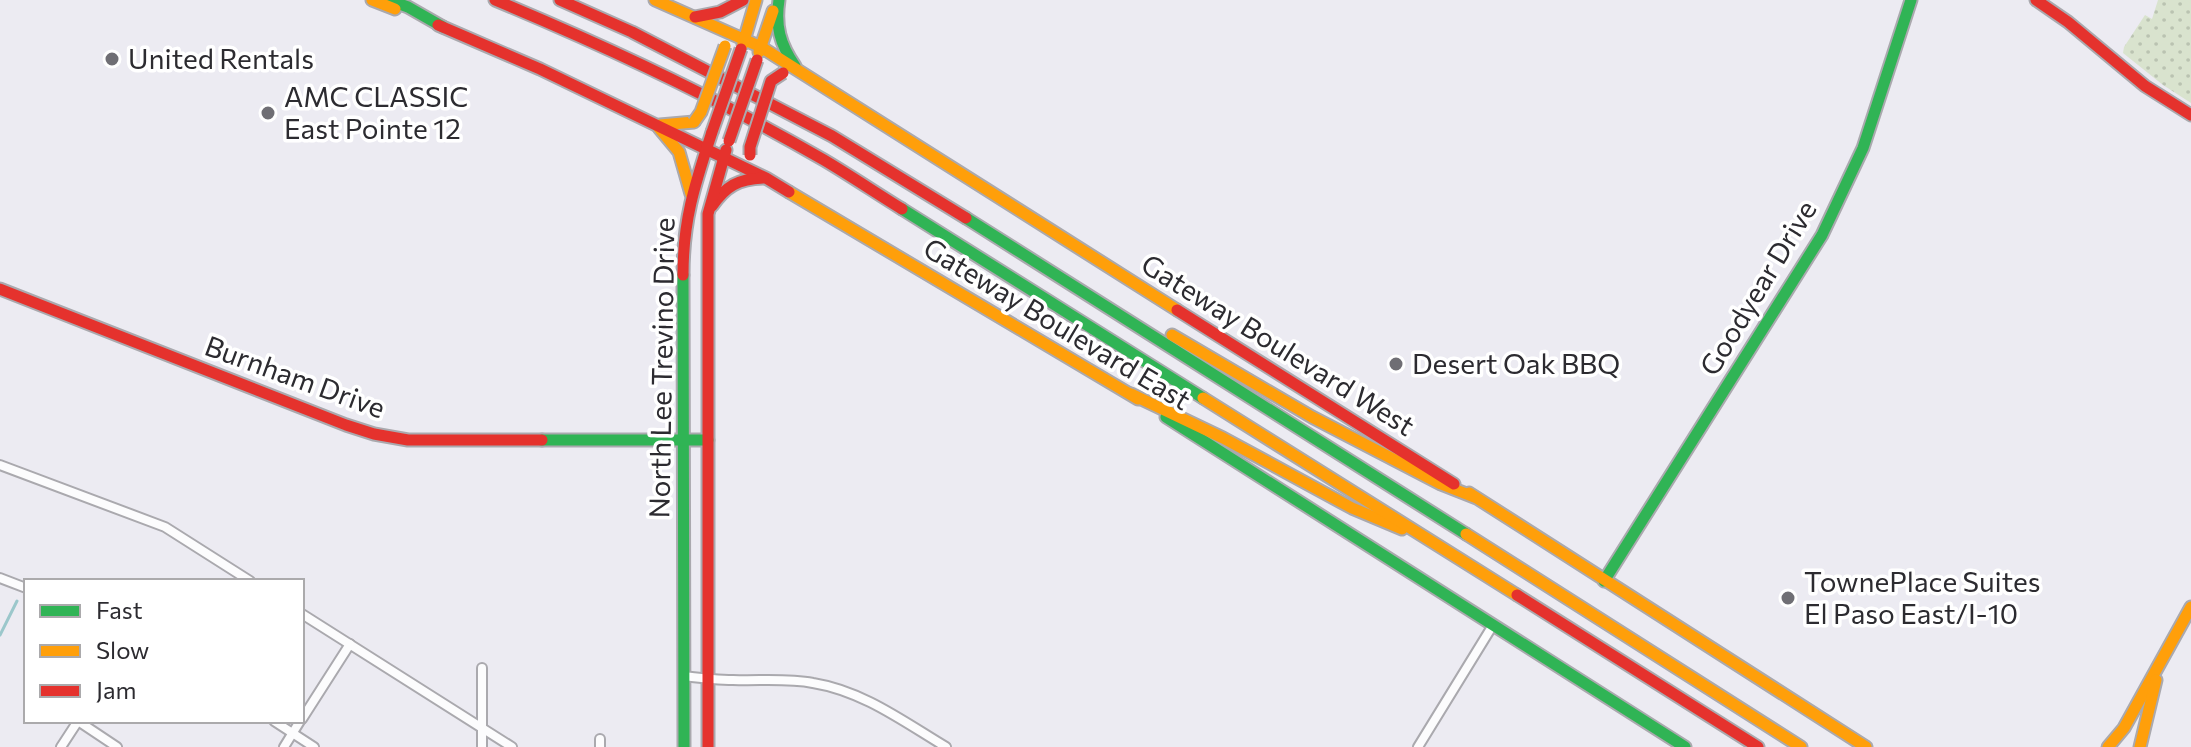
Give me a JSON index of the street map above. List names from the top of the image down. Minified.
{"streets":{"main road":["Goodyear Drive","Gateway Boulevard East","Gateway Boulevard West","North Lee Trevino Drive","Burnham Drive"]},"crossings":[["Goodyear Drive","Gateway Boulevard West"],["Gateway Boulevard East","North Lee Trevino Drive"],["Gateway Boulevard West","North Lee Trevino Drive"],["North Lee Trevino Drive","Burnham Drive"]],"places":["United Rentals","AMC CLASSIC East Pointe 12","Desert Oak BBQ","TownePlace Suites El Paso East/I-10"],"legend":["Fast","Slow","Jam"]}
